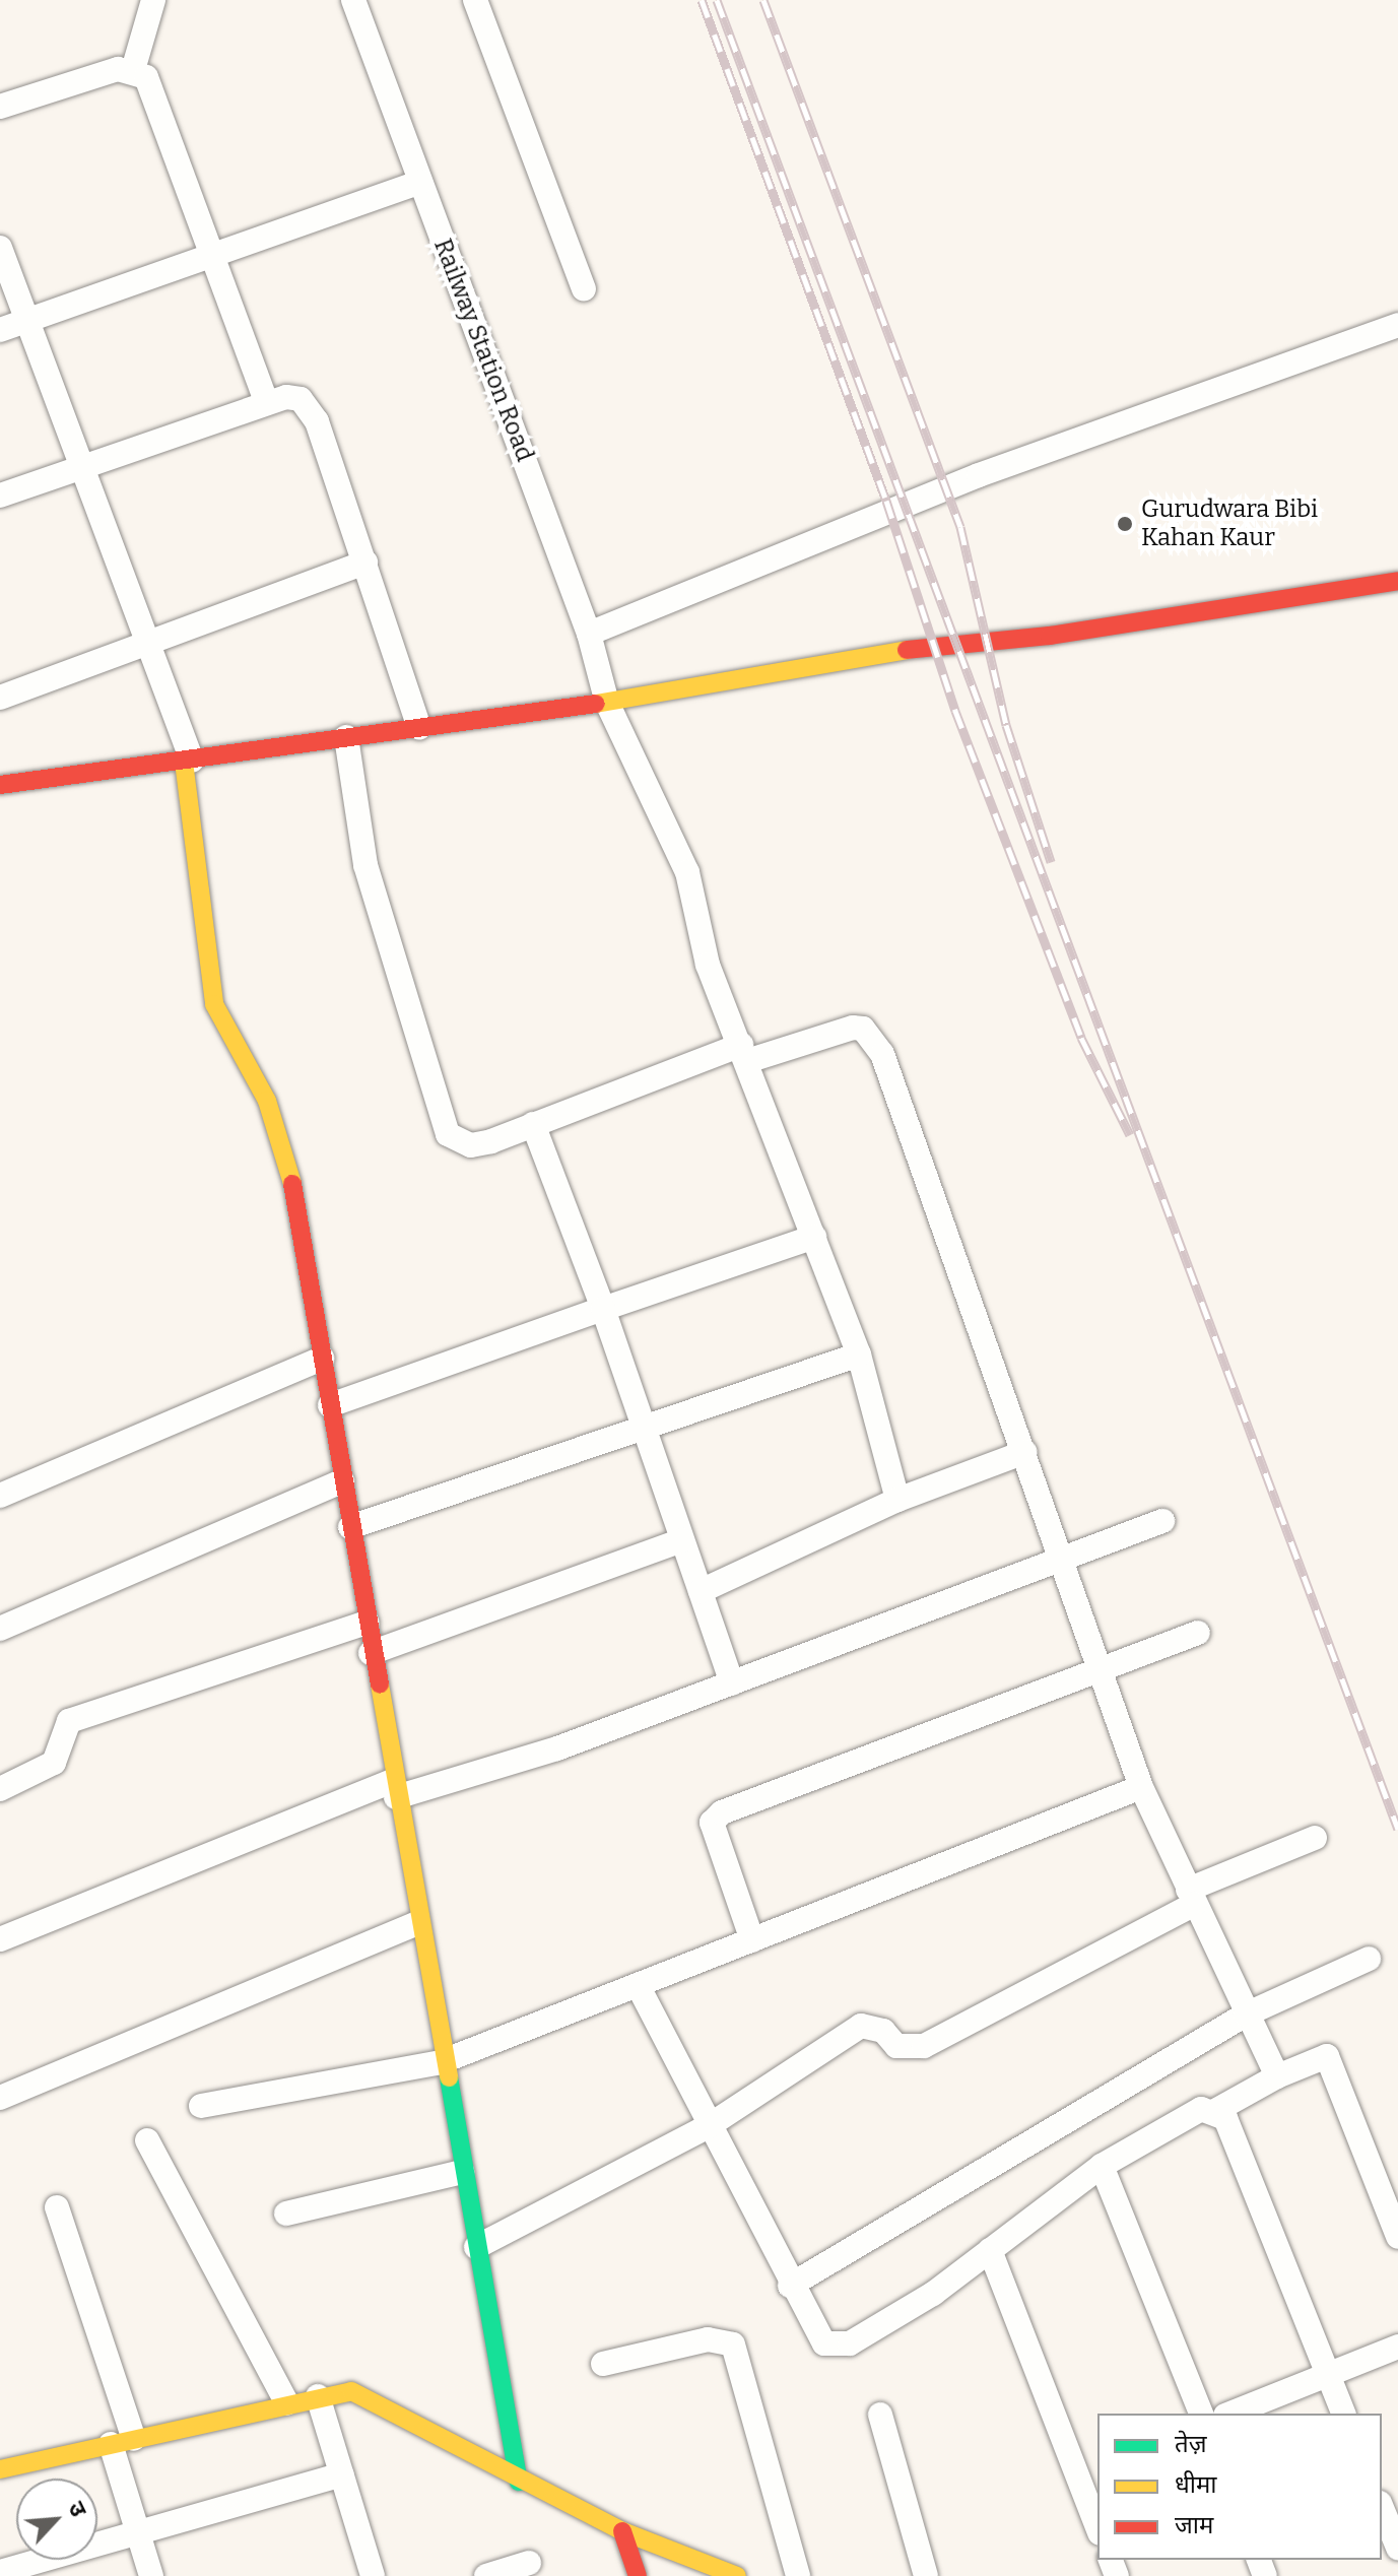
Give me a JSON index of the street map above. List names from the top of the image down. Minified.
{"streets":{"street":["Railway Station Road"]},"places":["Gurudwara Bibi Kahan Kaur"],"legend":["तेज़","धीमा","जाम"],"north":"top right"}
